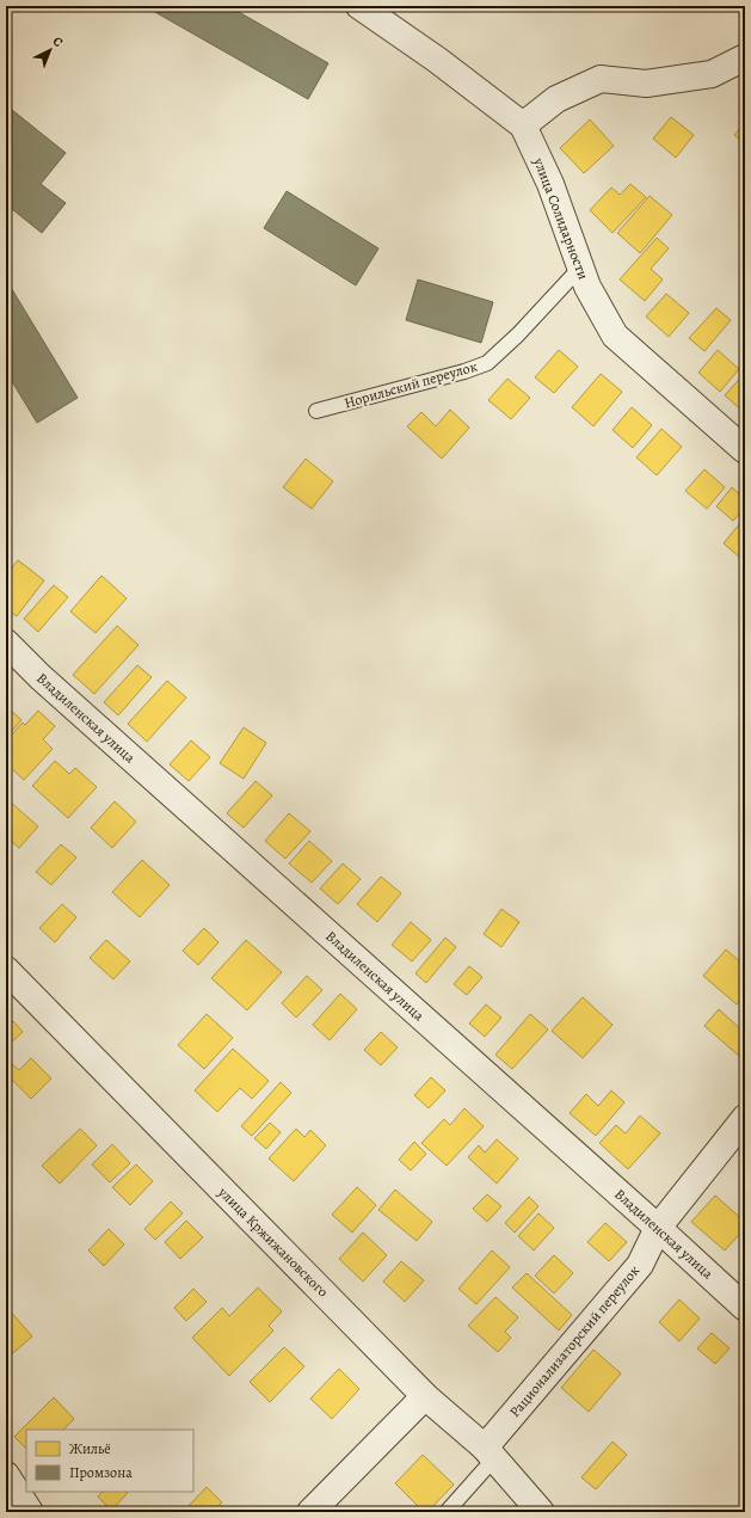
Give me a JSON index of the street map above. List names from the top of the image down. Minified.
{"streets":{"street":["улица Солидарности","Владиленская улица","улица Кржижановского","Рационализаторский переулок"],"lane":["Норильский переулок"]},"crossings":[["улица Солидарности","Норильский переулок"],["Владиленская улица","Рационализаторский переулок"],["улица Кржижановского","Рационализаторский переулок"]],"legend":["Жильё","Промзона"],"north":"top right"}
